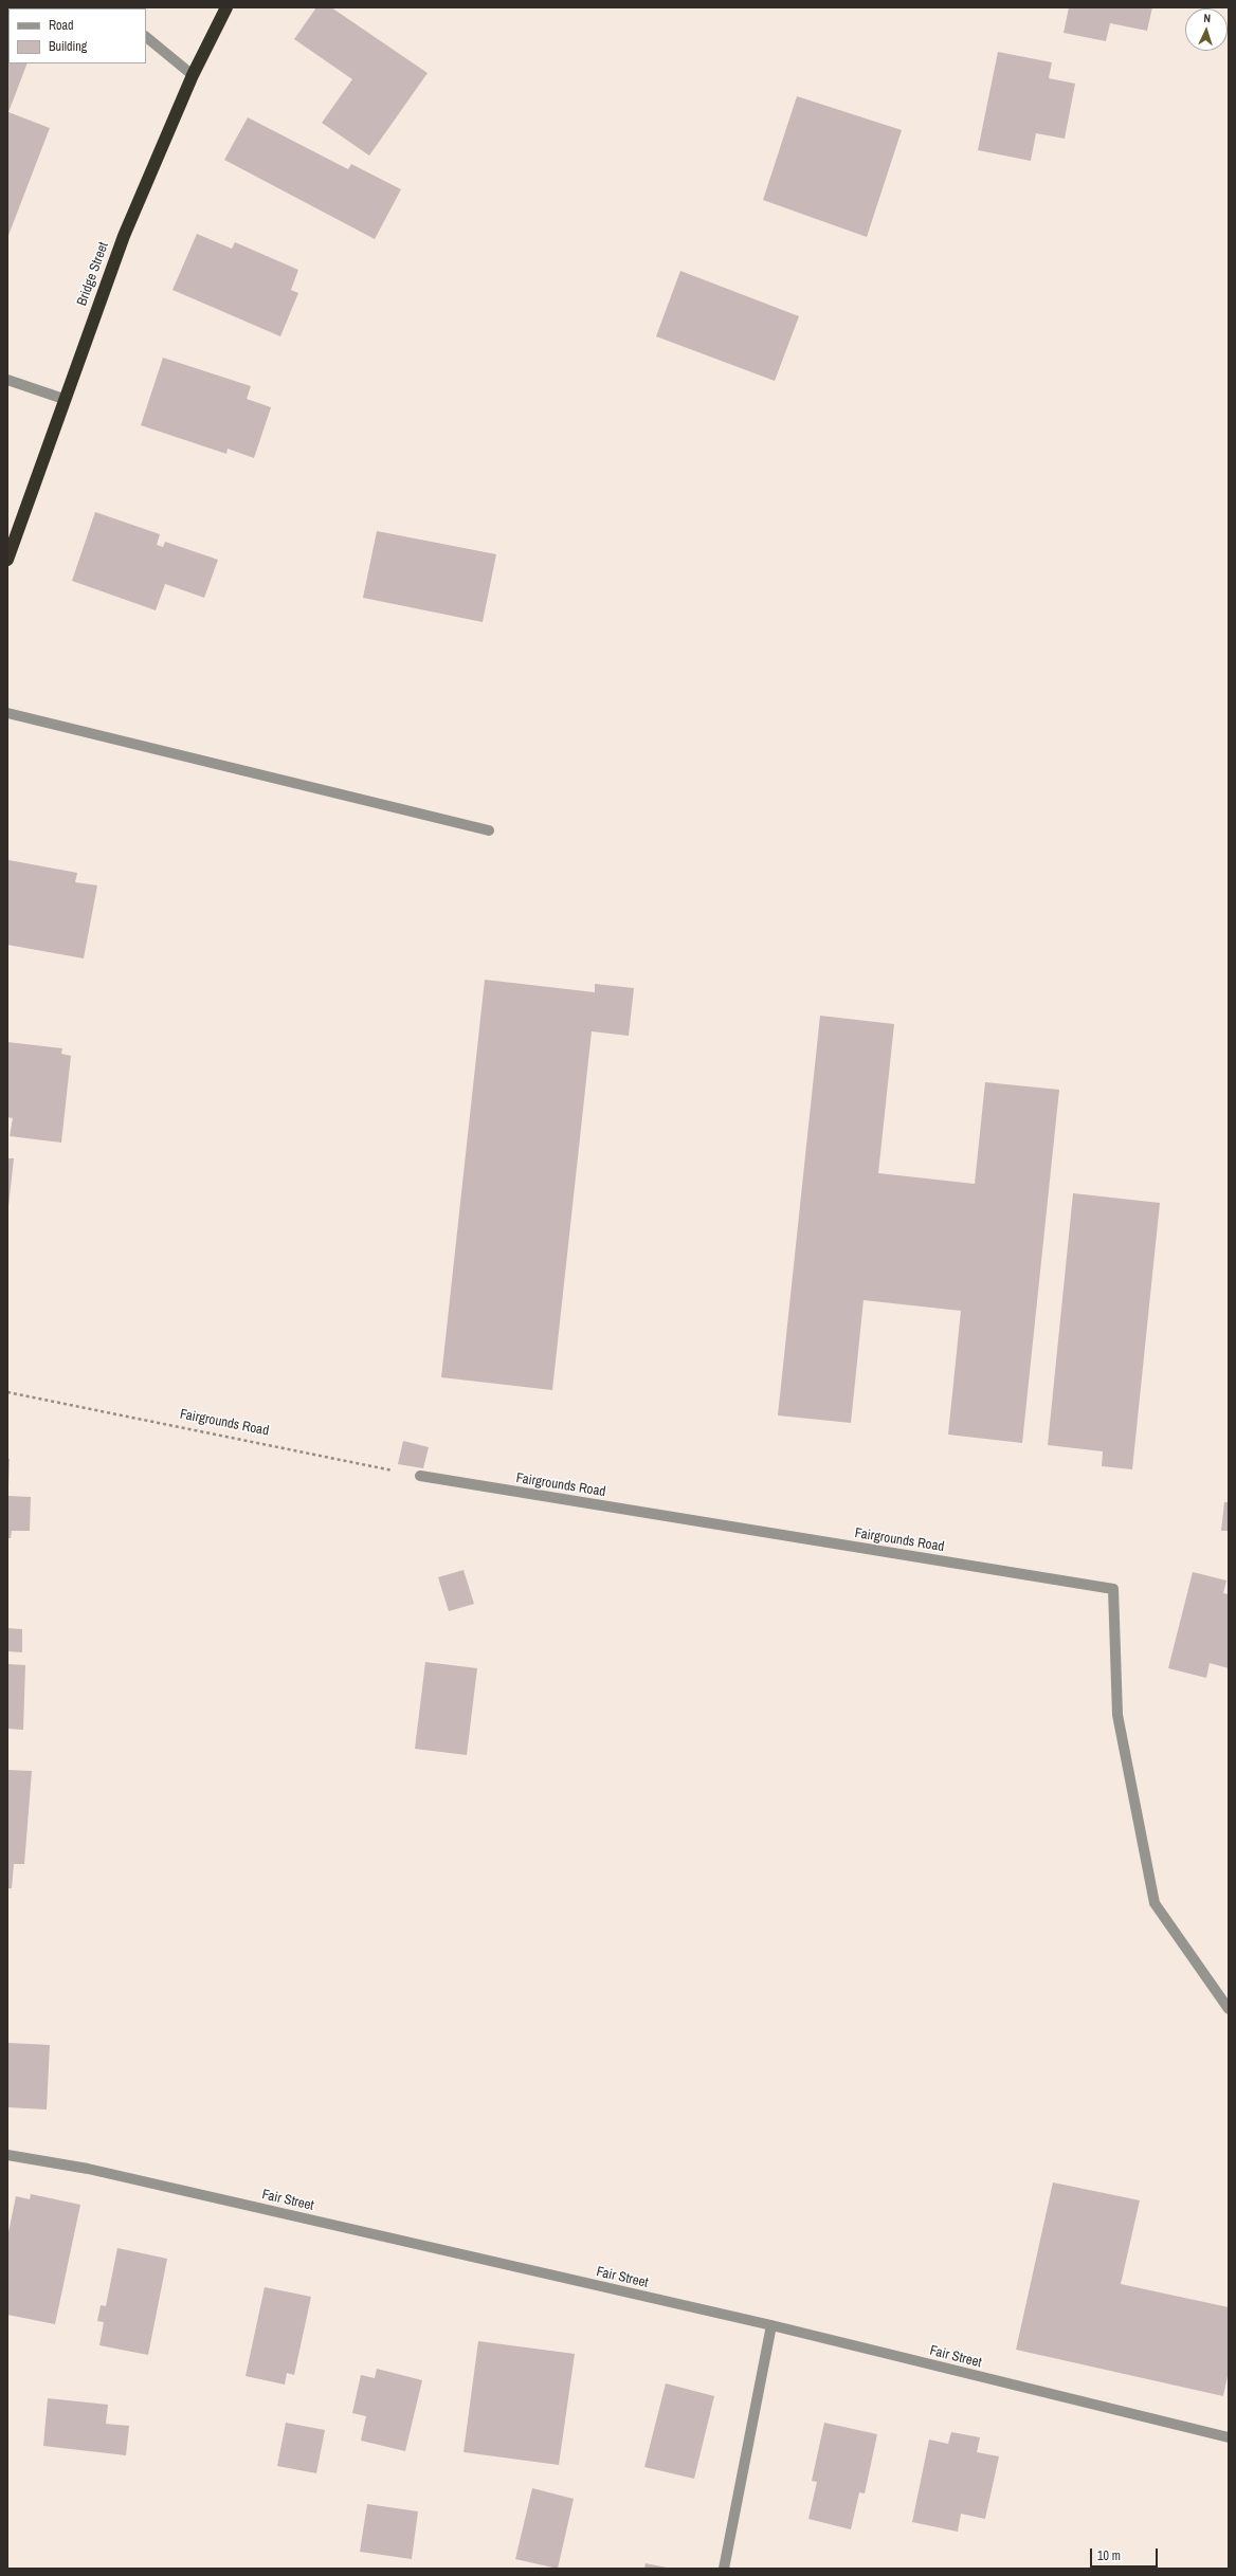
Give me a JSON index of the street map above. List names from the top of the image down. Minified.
{"streets":{"highway":["Bridge Street"],"street":["Fairgrounds Road","Fair Street"]},"legend":["Road","Building"],"scale_bar":"10 m","north":"top"}
